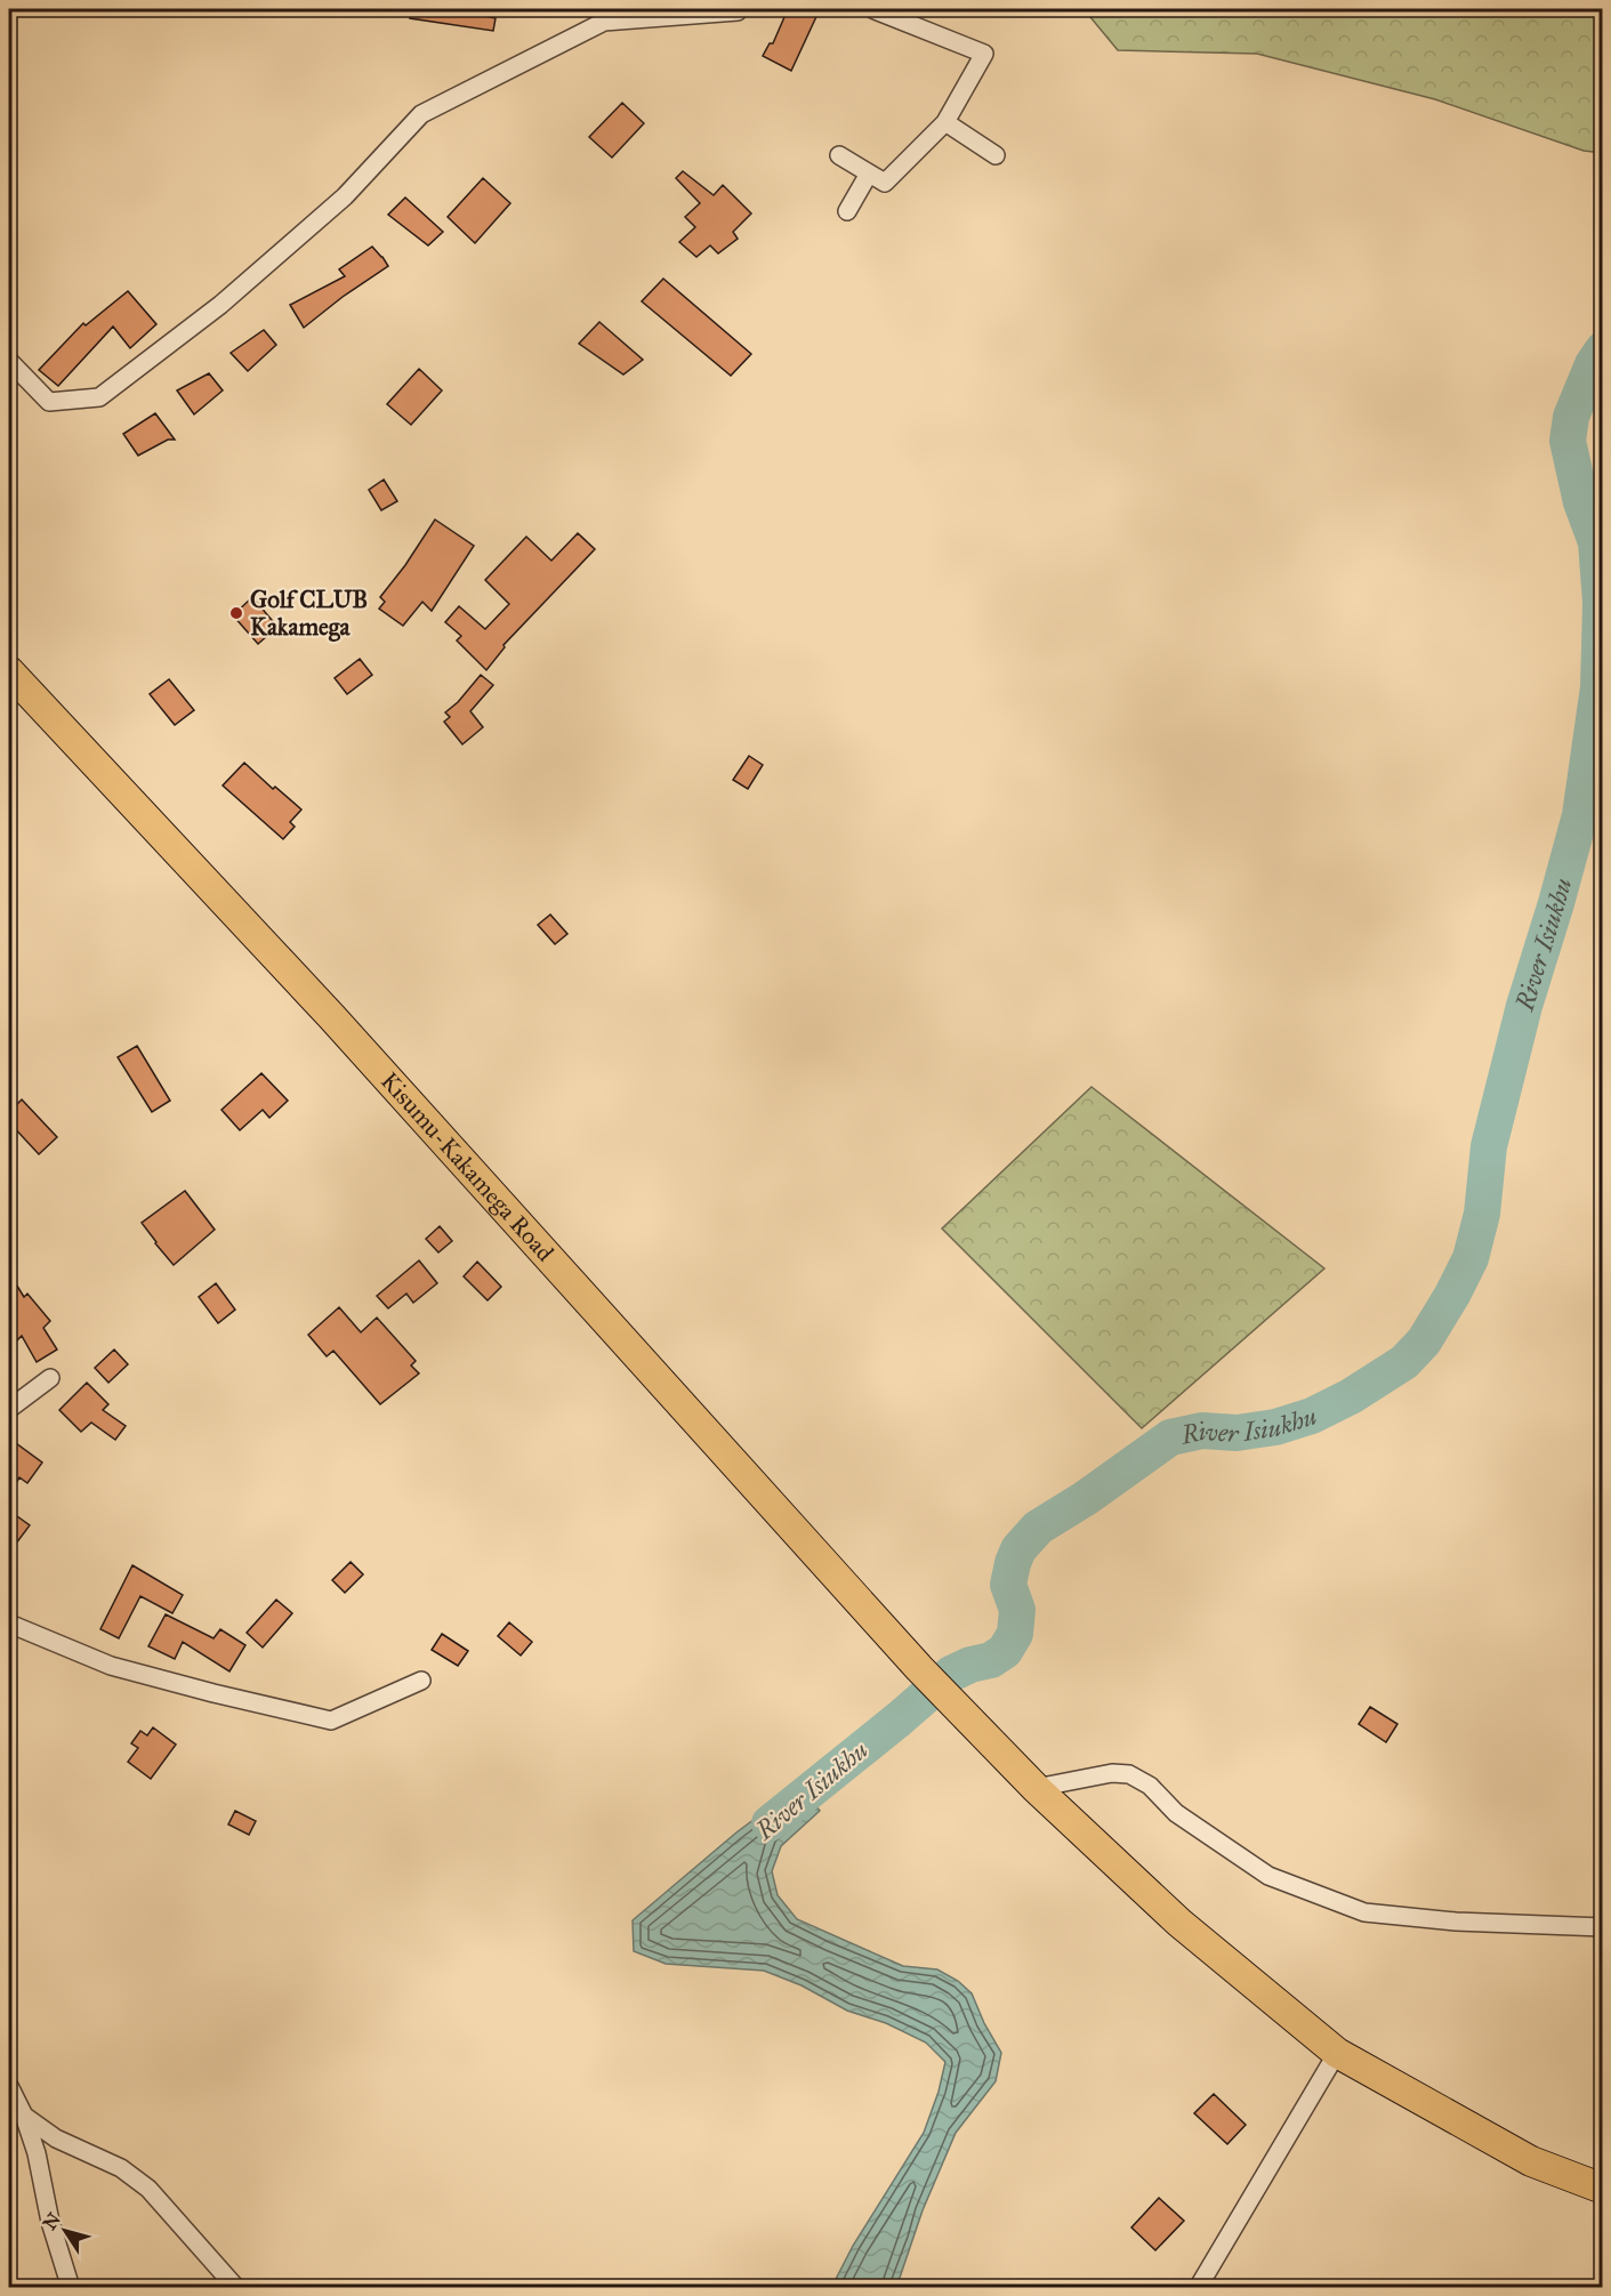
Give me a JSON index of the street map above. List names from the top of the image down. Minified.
{"streets":{"highway":["Kisumu-Kakamega Road"]},"water":["River Isiukhu"],"places":["Golf CLUB Kakamega"],"north":"top left"}
